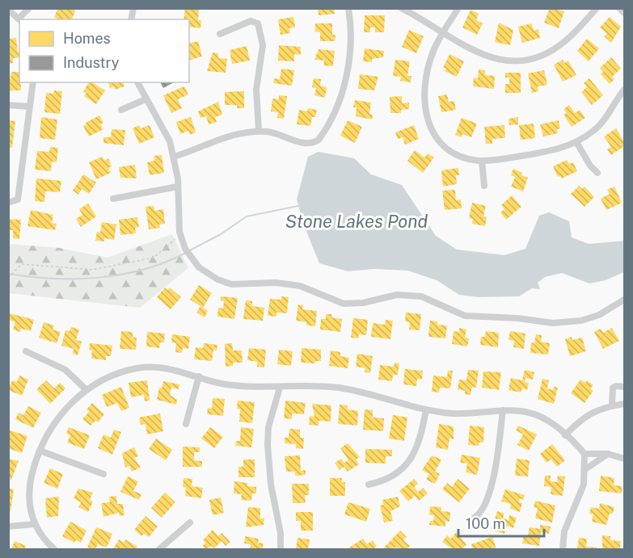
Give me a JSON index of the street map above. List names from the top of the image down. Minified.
{"water":["Stone Lakes Pond"],"legend":["Homes","Industry"],"scale_bar":"100 m"}
